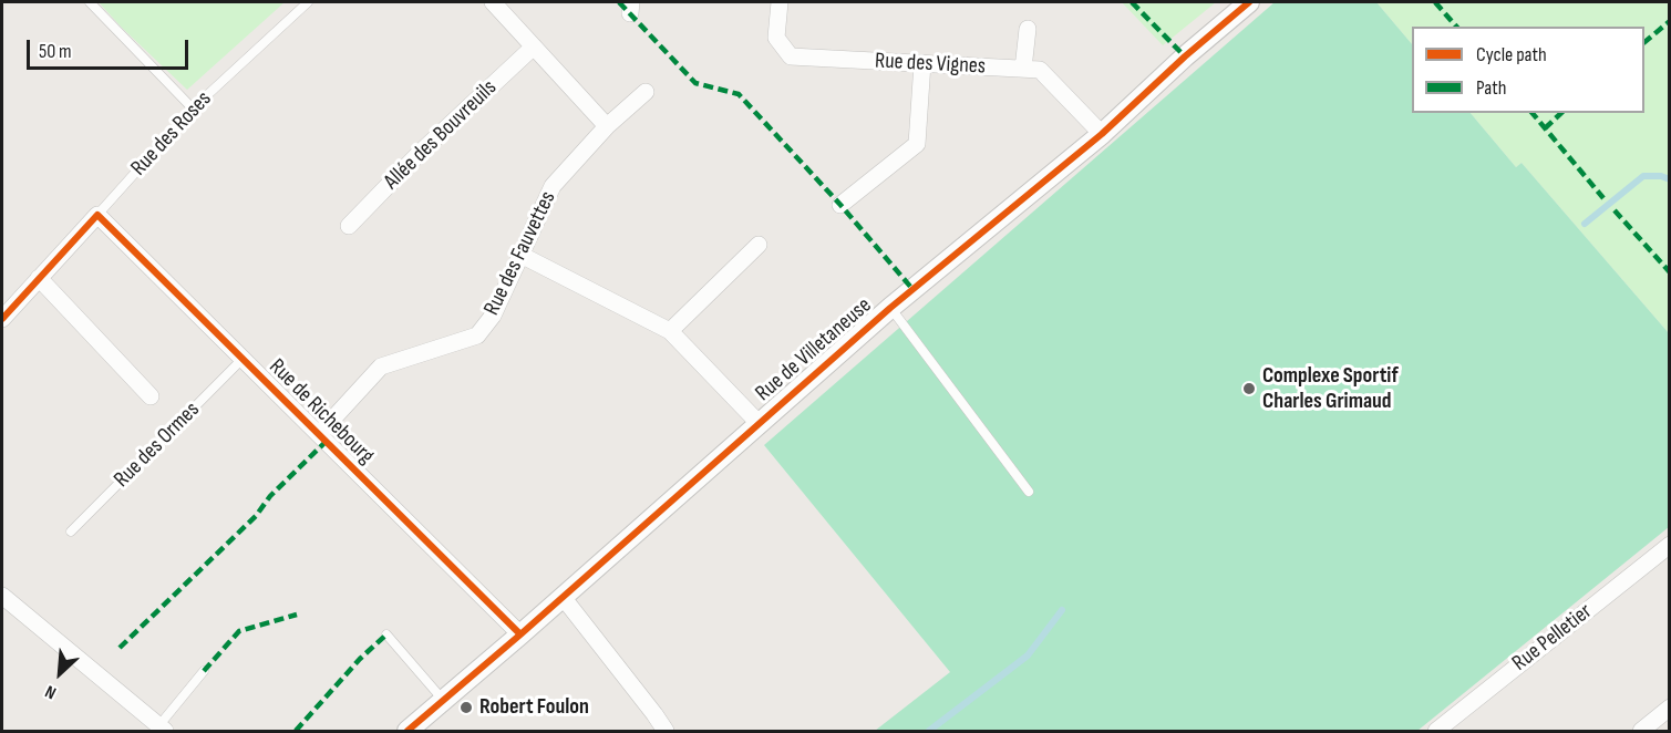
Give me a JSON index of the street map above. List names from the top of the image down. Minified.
{"streets":{"street":["Rue des Vignes","Allée des Bouvreuils","Rue des Fauvettes","Rue de Villetaneuse","Rue de Richebourg","Rue Pelletier"],"lane":["Rue des Roses","Rue des Ormes"]},"crossings":[["Rue des Vignes","Rue de Villetaneuse"],["Rue des Roses","Rue de Richebourg"],["Rue des Fauvettes","Rue de Richebourg"],["Rue de Villetaneuse","Rue de Richebourg"],["Rue de Richebourg","Rue des Ormes"]],"places":["Complexe Sportif Charles Grimaud","Robert Foulon"],"legend":["Cycle path","Path"],"scale_bar":"50 m","north":"bottom left"}
